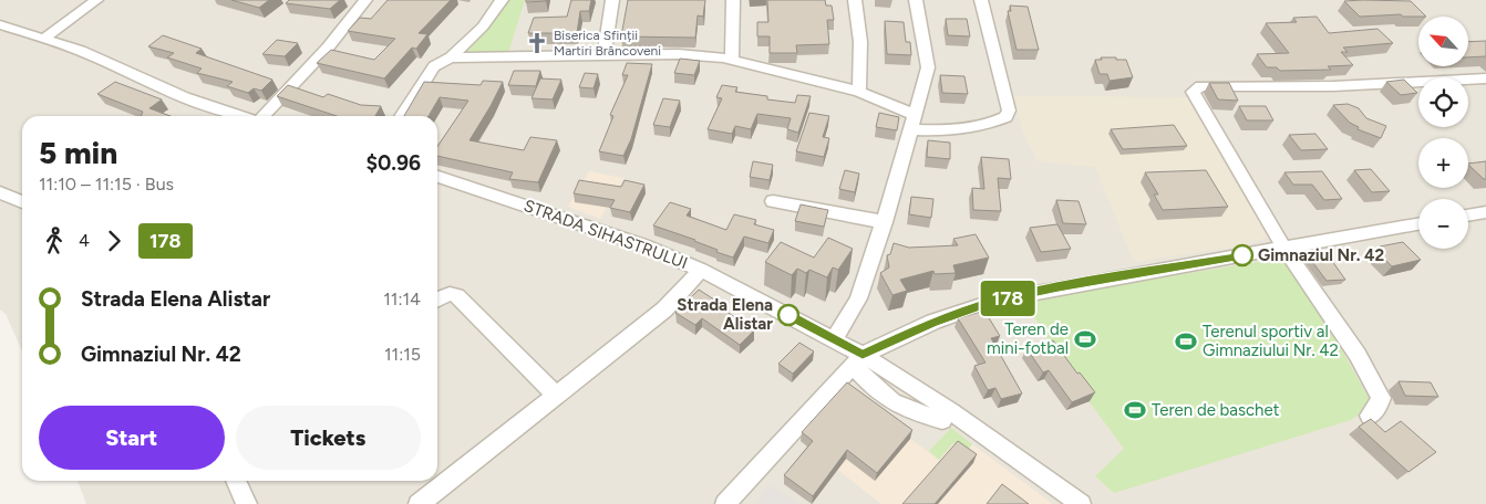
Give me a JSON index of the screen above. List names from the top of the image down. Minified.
{"streets":{"street":["STRADA SIHASTRULUI"]},"places":{"church":["Biserica Sfinții Martiri Brâncoveni"],"other":["Gimnaziul Nr. 42","Strada Elena Alistar"],"sports":["Teren de mini-fotbal","Terenul sportiv al Gimnaziului Nr. 42","Teren de baschet"]},"lines":["bus line 178"],"north":"top left","page":{"on_map":"178","map_buttons":["+","−"],"heading":["5 min","11:10 – 11:15 · Bus","$0.96"],"legs":["4","178"],"list":[{"name":"Strada Elena Alistar","value":"11:14"},{"name":"Gimnaziul Nr. 42","value":"11:15"}],"buttons":["Start","Tickets"]}}
